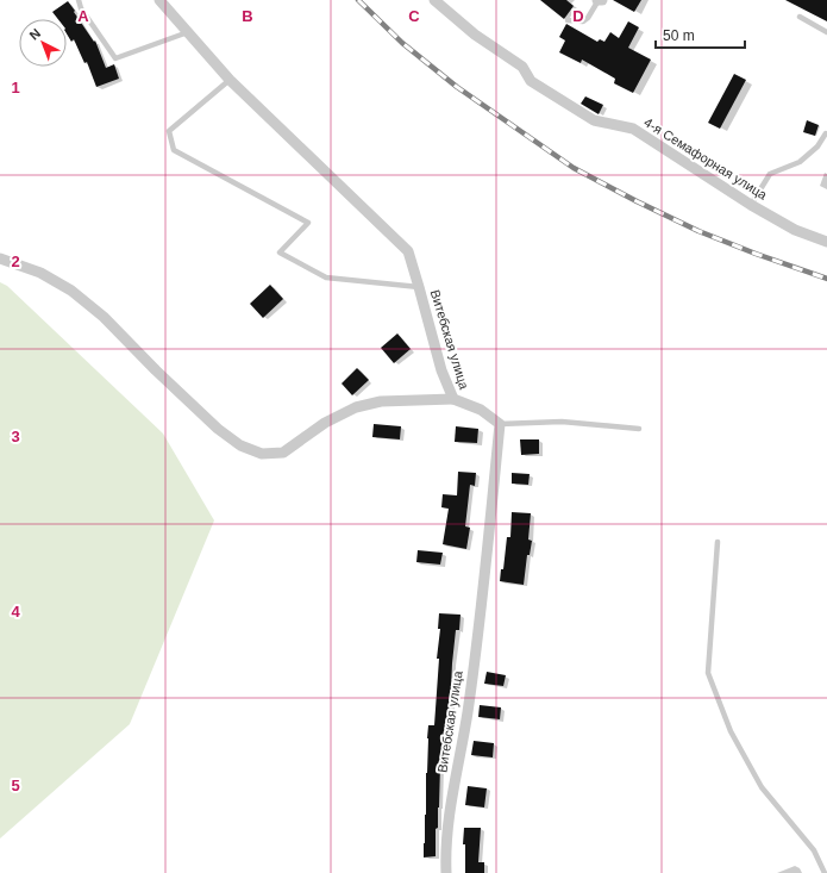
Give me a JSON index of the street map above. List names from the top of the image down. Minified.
{"streets":{"street":["4-я Семафорная улица","Витебская улица"]},"scale_bar":"50 m","north":"top left","grid":{"columns":["A","B","C","D"],"rows":["1","2","3","4","5"]}}
